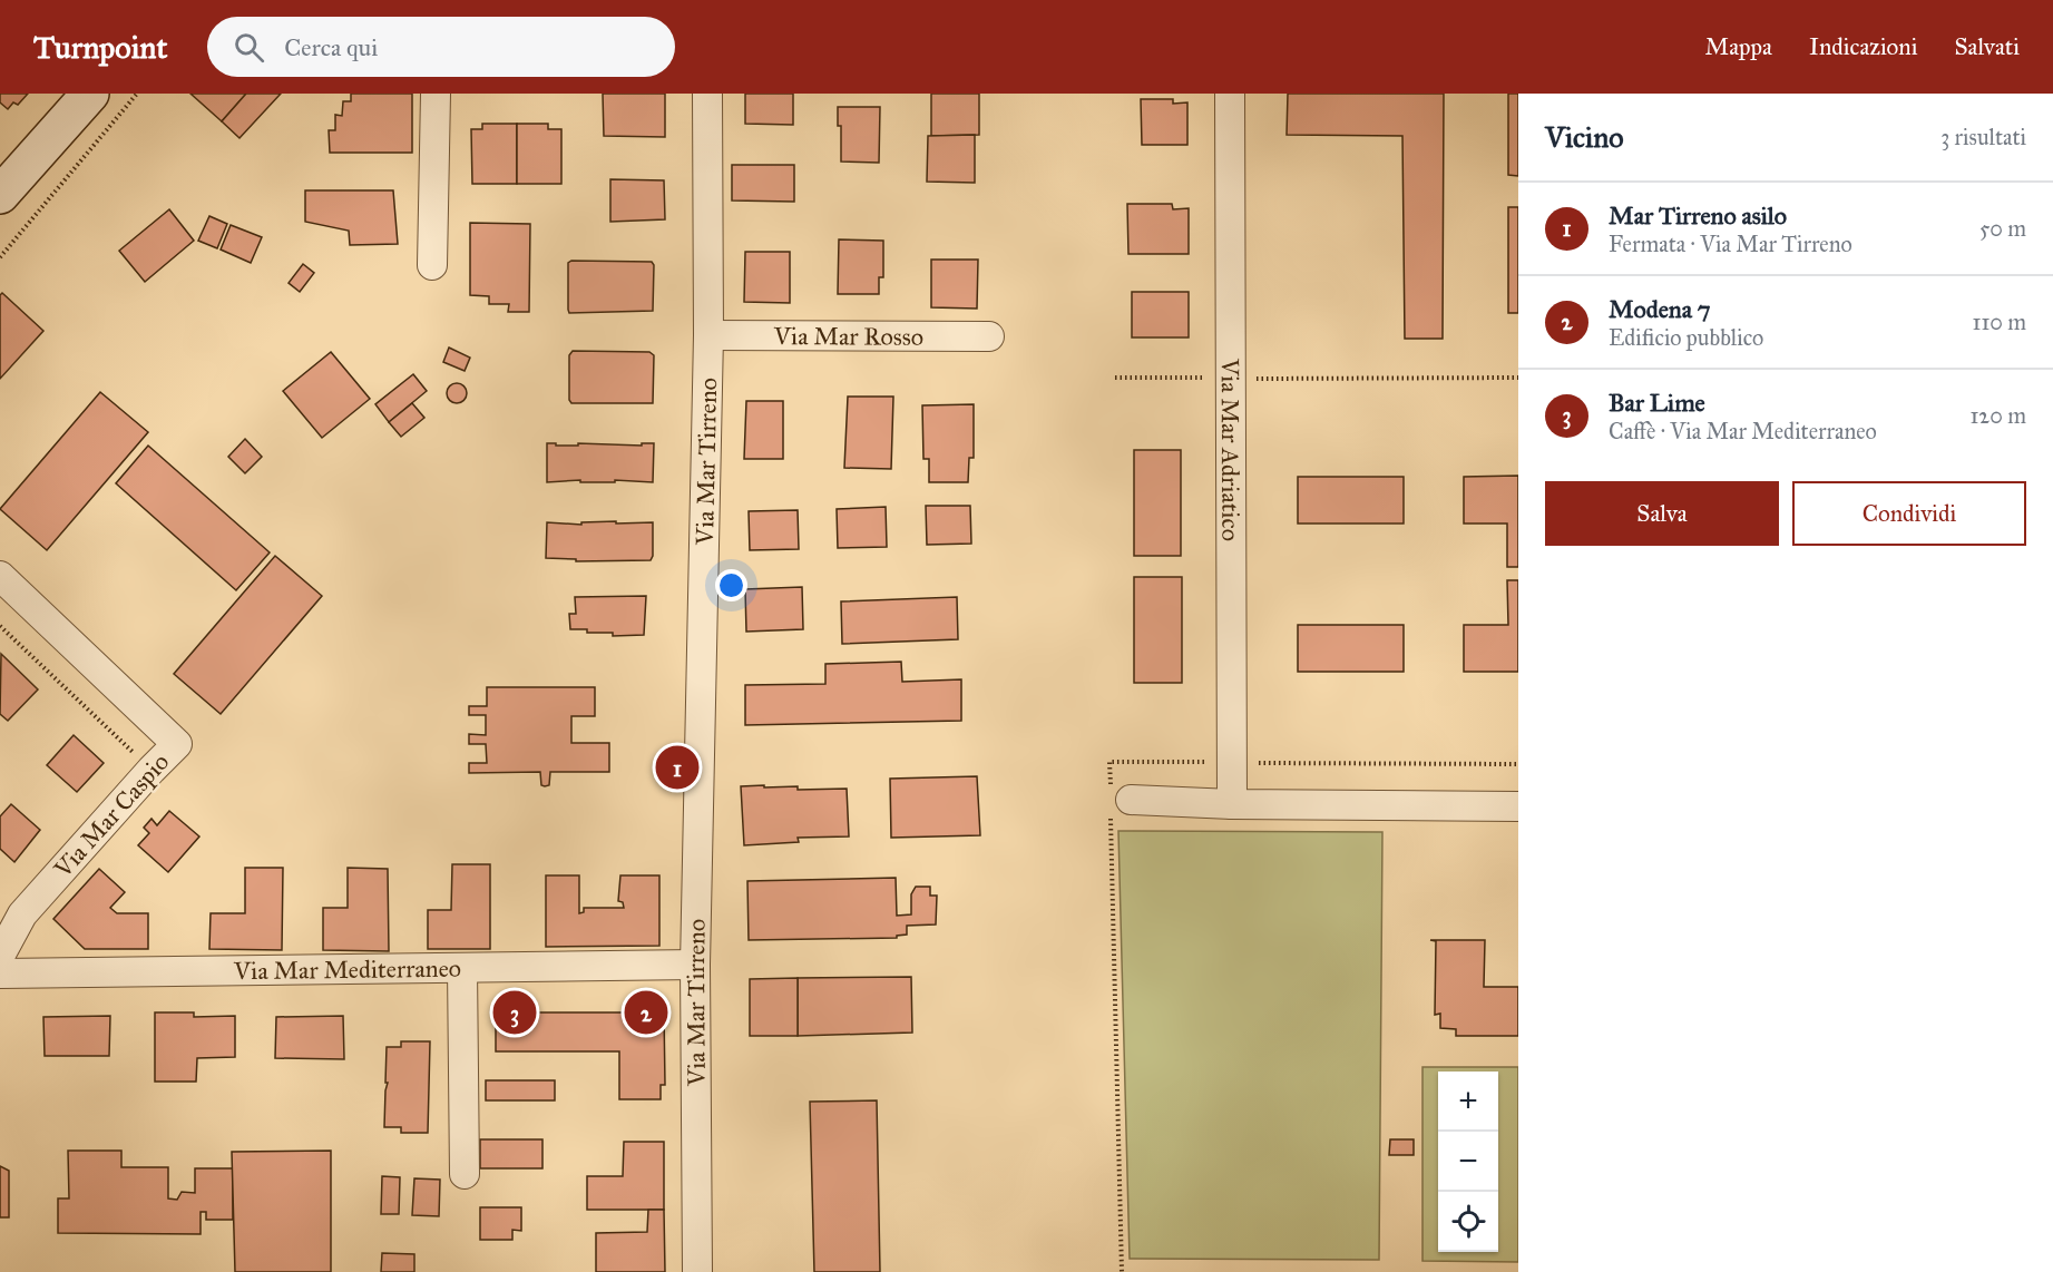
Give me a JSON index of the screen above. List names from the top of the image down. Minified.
{"streets":{"street":["Via Mar Rosso","Via Mar Adriatico","Via Mar Tirreno","Via Mar Caspio","Via Mar Mediterraneo"]},"crossings":[["Via Mar Rosso","Via Mar Tirreno"],["Via Mar Tirreno","Via Mar Mediterraneo"]],"page":{"header":"Turnpoint","search":"Cerca qui","nav":["Mappa","Indicazioni","Salvati"],"heading":["Vicino","3 risultati"],"list":[{"mark":"1","name":"Mar Tirreno asilo","note":"Fermata · Via Mar Tirreno","value":"50 m"},{"mark":"2","name":"Modena 7","note":"Edificio pubblico","value":"110 m"},{"mark":"3","name":"Bar Lime","note":"Caffè · Via Mar Mediterraneo","value":"120 m"}],"buttons":["Salva","Condividi"],"pins":["1","2","3"],"map_buttons":["+","−"]}}
